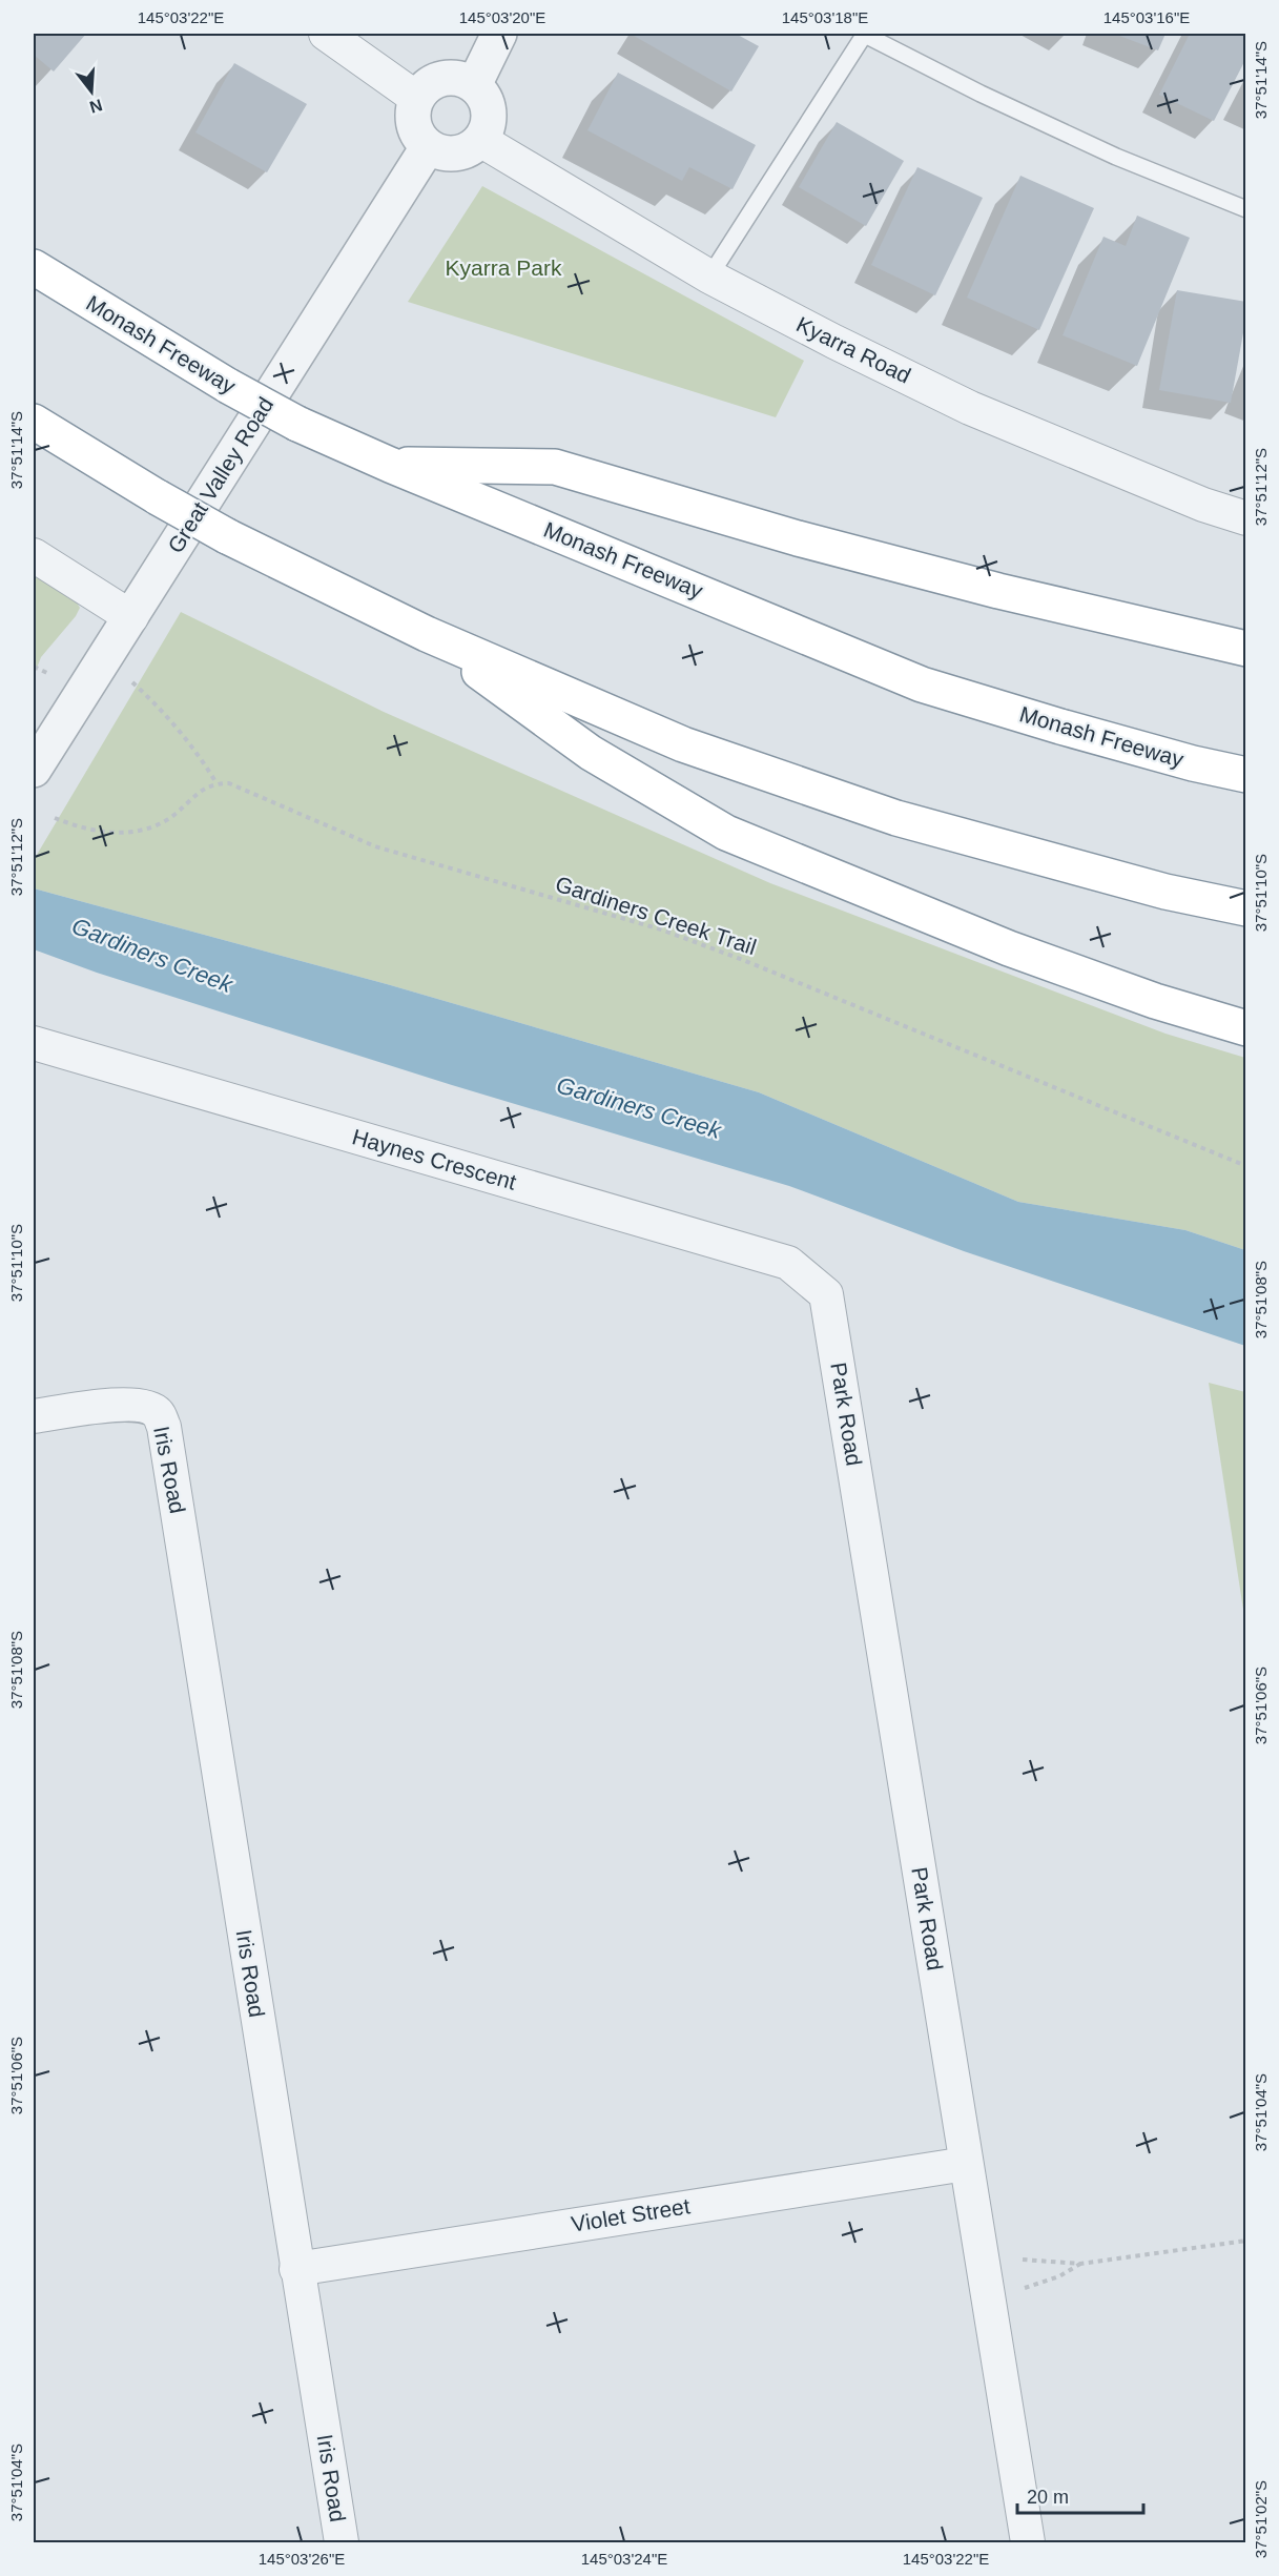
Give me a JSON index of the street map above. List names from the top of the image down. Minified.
{"streets":{"highway":["Monash Freeway"],"street":["Kyarra Road","Great Valley Road","Haynes Crescent","Park Road","Iris Road","Violet Street"],"path":["Gardiners Creek Trail"]},"crossings":[["Kyarra Road","Great Valley Road"],["Haynes Crescent","Park Road"],["Park Road","Violet Street"],["Iris Road","Violet Street"]],"water":["Gardiners Creek"],"parks":["Kyarra Park"],"scale_bar":"20 m","north":"bottom","coordinates":["145°03'22\"E","145°03'20\"E","145°03'18\"E","145°03'16\"E","37°51'14\"S","37°51'12\"S","37°51'10\"S","37°51'08\"S","37°51'06\"S","37°51'04\"S","37°51'02\"S","145°03'26\"E","145°03'24\"E"]}
